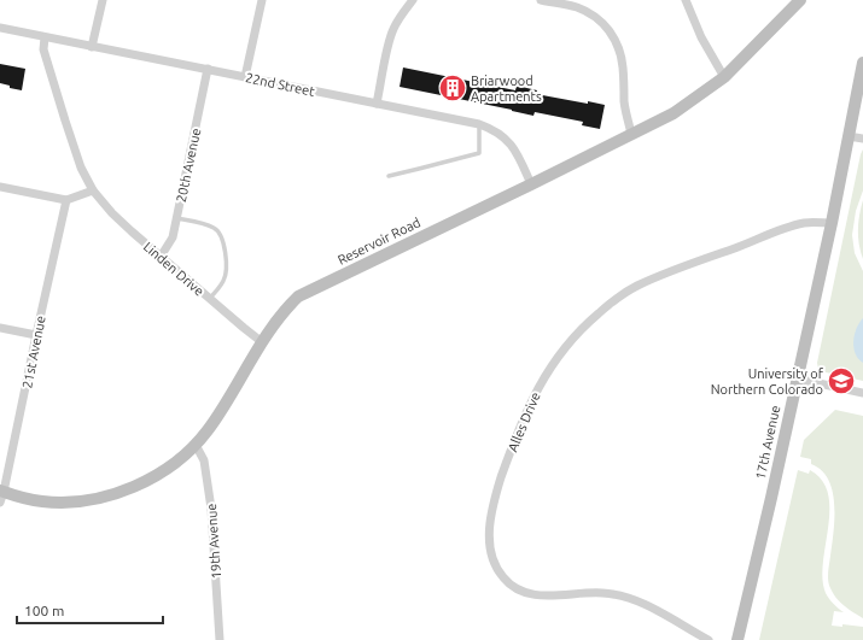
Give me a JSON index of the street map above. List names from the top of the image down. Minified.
{"streets":{"street":["22nd Street","20th Avenue","Reservoir Road","Linden Drive","21st Avenue","Alles Drive","17th Avenue","19th Avenue"]},"crossings":[["22nd Street","20th Avenue"],["22nd Street","Reservoir Road"],["20th Avenue","Linden Drive"],["Reservoir Road","Linden Drive"],["Reservoir Road","21st Avenue"],["Reservoir Road","19th Avenue"],["Alles Drive","17th Avenue"]],"places":{"building":["Briarwood Apartments"],"school or university":["University of Northern Colorado"]},"scale_bar":"100 m"}
